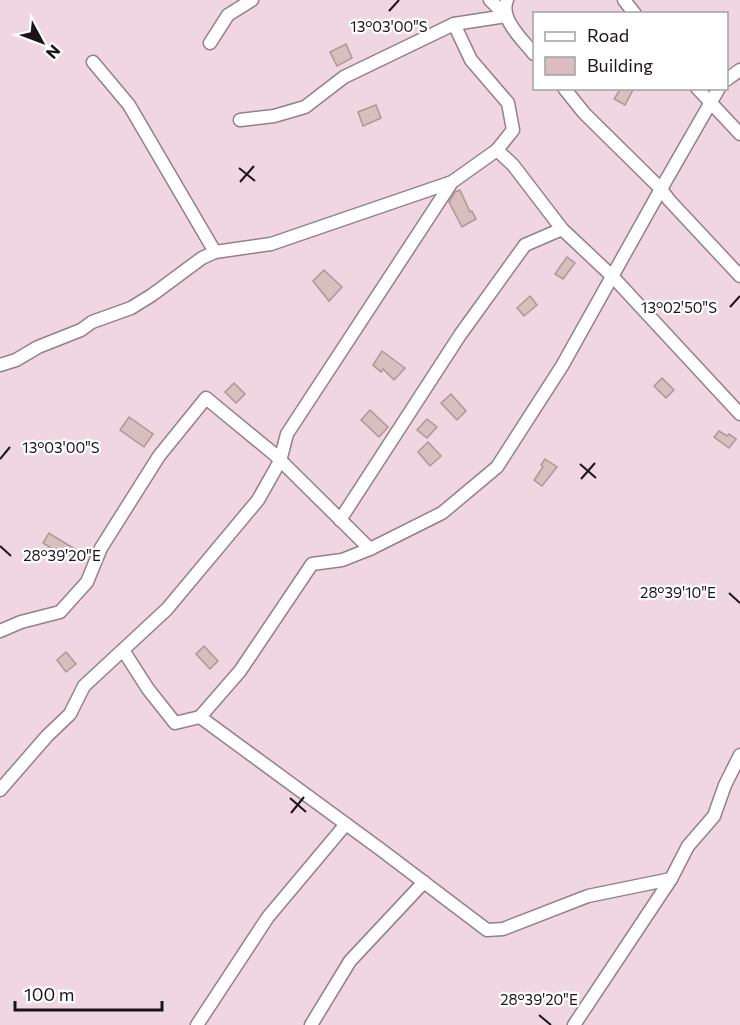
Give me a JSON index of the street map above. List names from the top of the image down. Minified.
{"legend":["Road","Building"],"scale_bar":"100 m","north":"bottom right","coordinates":["13°03'00\"S","13°02'50\"S","28°39'20\"E","28°39'10\"E"]}
